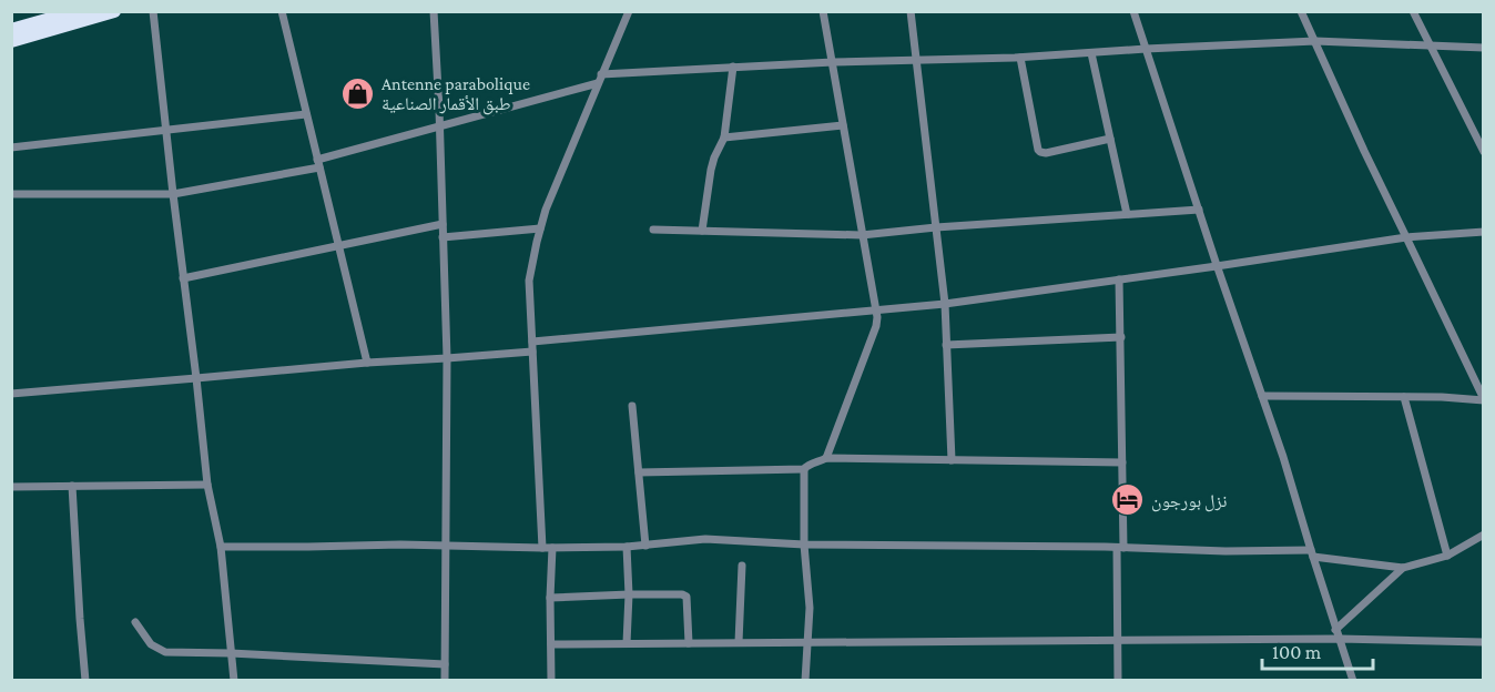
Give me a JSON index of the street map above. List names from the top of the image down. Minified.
{"places":{"shop":["Antenne parabolique طبق الأقمار الصناعية"],"hotel":["نزل بورجون"]},"scale_bar":"100 m"}
